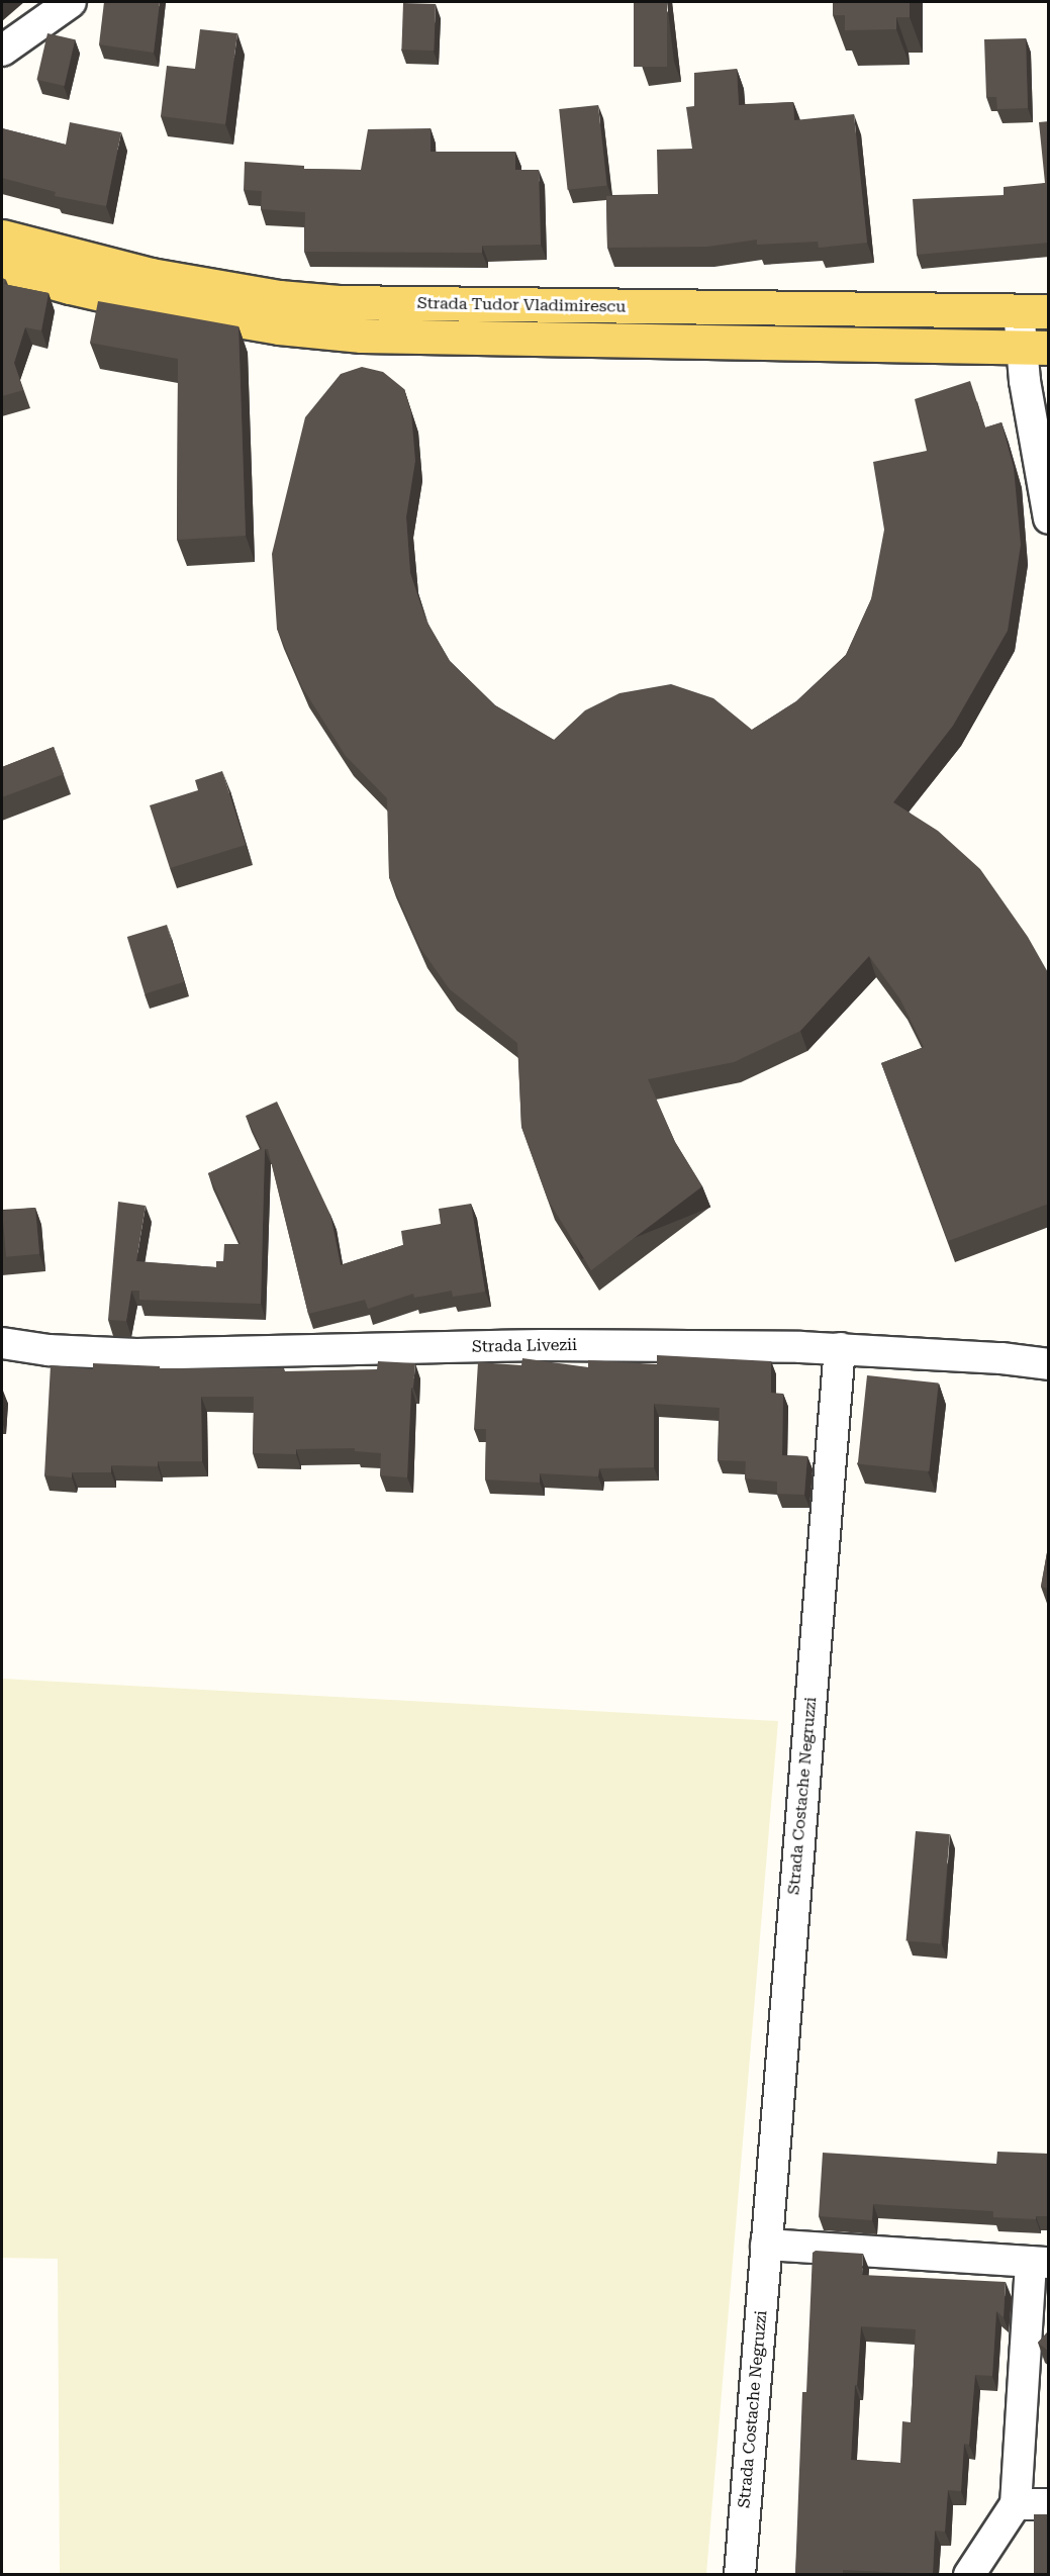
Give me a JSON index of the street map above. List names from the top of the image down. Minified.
{"streets":{"main road":["Strada Tudor Vladimirescu"],"street":["Strada Livezii","Strada Costache Negruzzi"]},"crossings":[["Strada Livezii","Strada Costache Negruzzi"]]}
